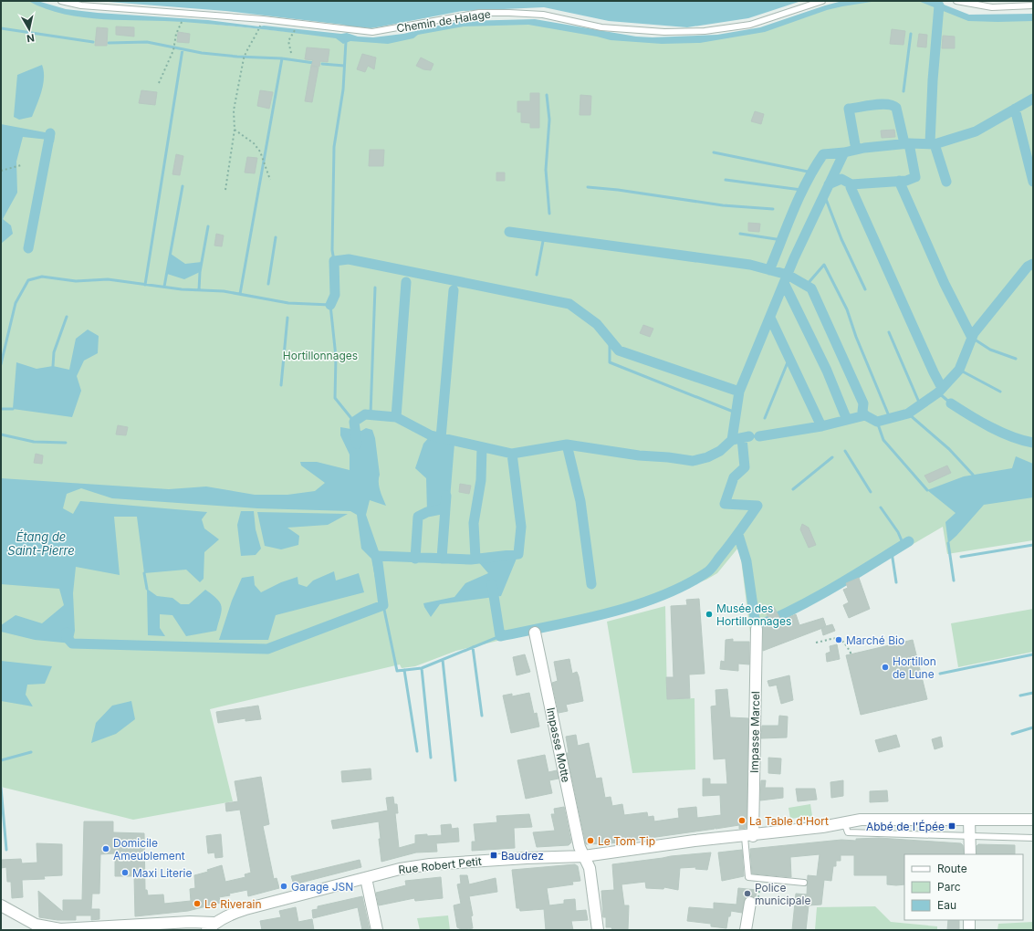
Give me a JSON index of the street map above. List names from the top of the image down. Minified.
{"streets":{"street":["Impasse Marcel","Impasse Motte","Rue Robert Petit"],"lane":["Chemin de Halage"]},"crossings":[["Impasse Marcel","Rue Robert Petit"],["Impasse Motte","Rue Robert Petit"]],"water":["Étang de Saint-Pierre"],"parks":["Hortillonnages"],"places":{"other":["Musée des Hortillonnages","Marché Bio","Hortillon de Lune","La Table d'Hort","Le Tom Tip","Domicile Ameublement","Maxi Literie","Garage JSN","Police municipale","Le Riverain"],"transit":["Abbé de l'Épée","Baudrez"]},"legend":["Route","Parc","Eau"],"north":"bottom"}
